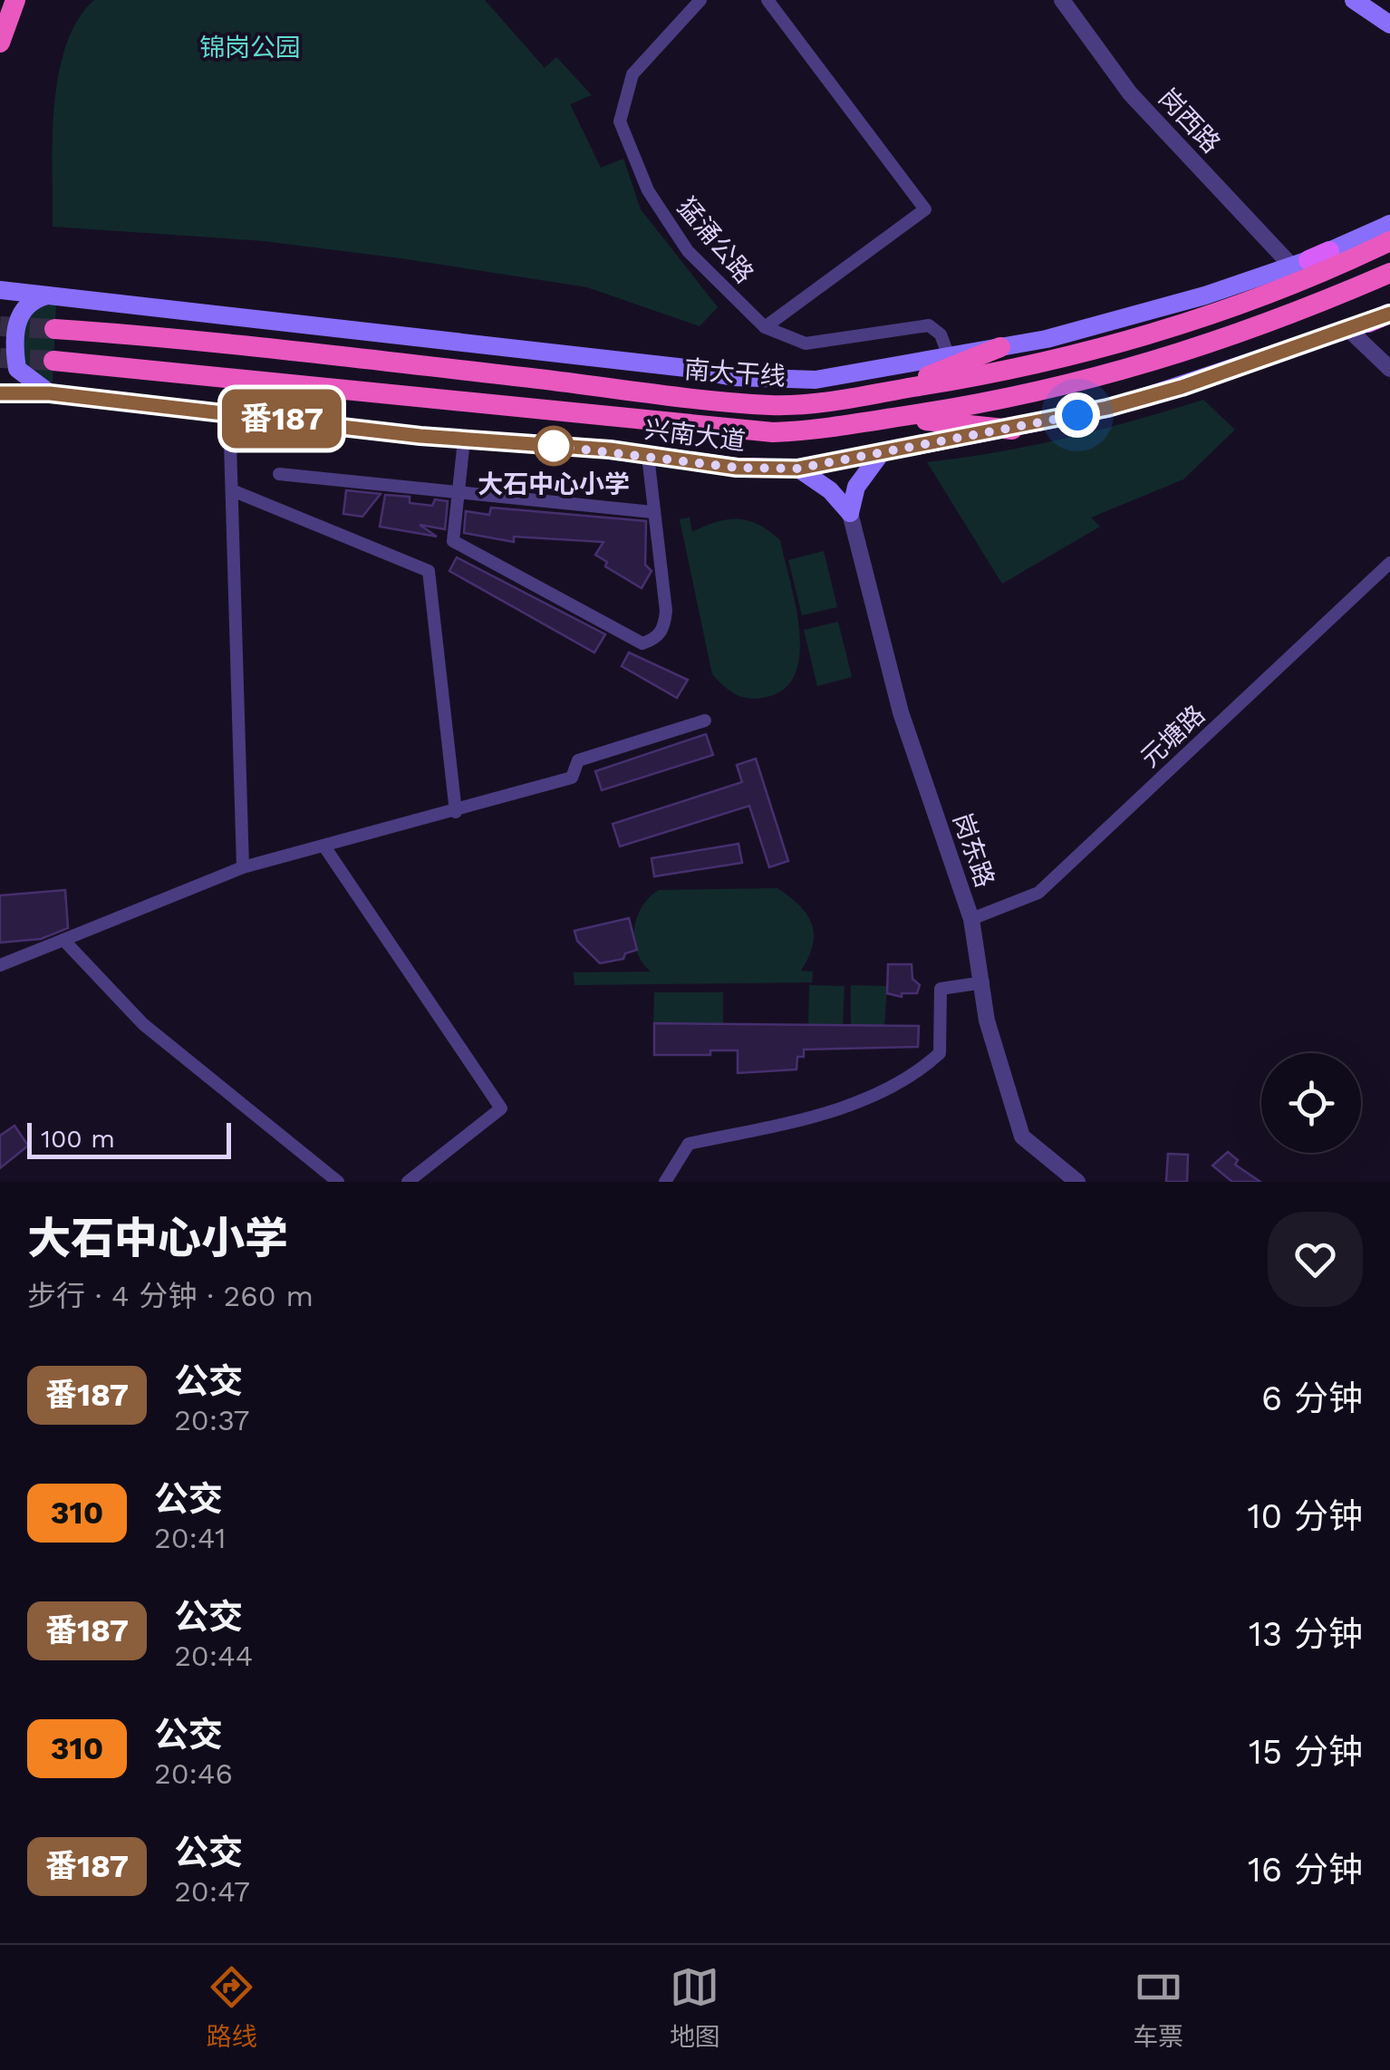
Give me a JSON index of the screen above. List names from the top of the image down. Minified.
{"streets":{"highway":["南大干线"],"main road":["兴南大道"],"street":["岗西路","猛涌公路","元塘路","岗东路"]},"crossings":[["元塘路","岗东路"]],"parks":["锦岗公园"],"places":["大石中心小学"],"lines":["bus line 番187"],"scale_bar":"100 m","page":{"on_map":"番187","scale":"100 m","heading":["大石中心小学","步行 · 4 分钟 · 260 m"],"list":[{"mark":"番187","name":"公交","note":"20:37","value":"6 分钟"},{"mark":"310","name":"公交","note":"20:41","value":"10 分钟"},{"mark":"番187","name":"公交","note":"20:44","value":"13 分钟"},{"mark":"310","name":"公交","note":"20:46","value":"15 分钟"},{"mark":"番187","name":"公交","note":"20:47","value":"16 分钟"}],"tabs":["路线","地图","车票"]}}
